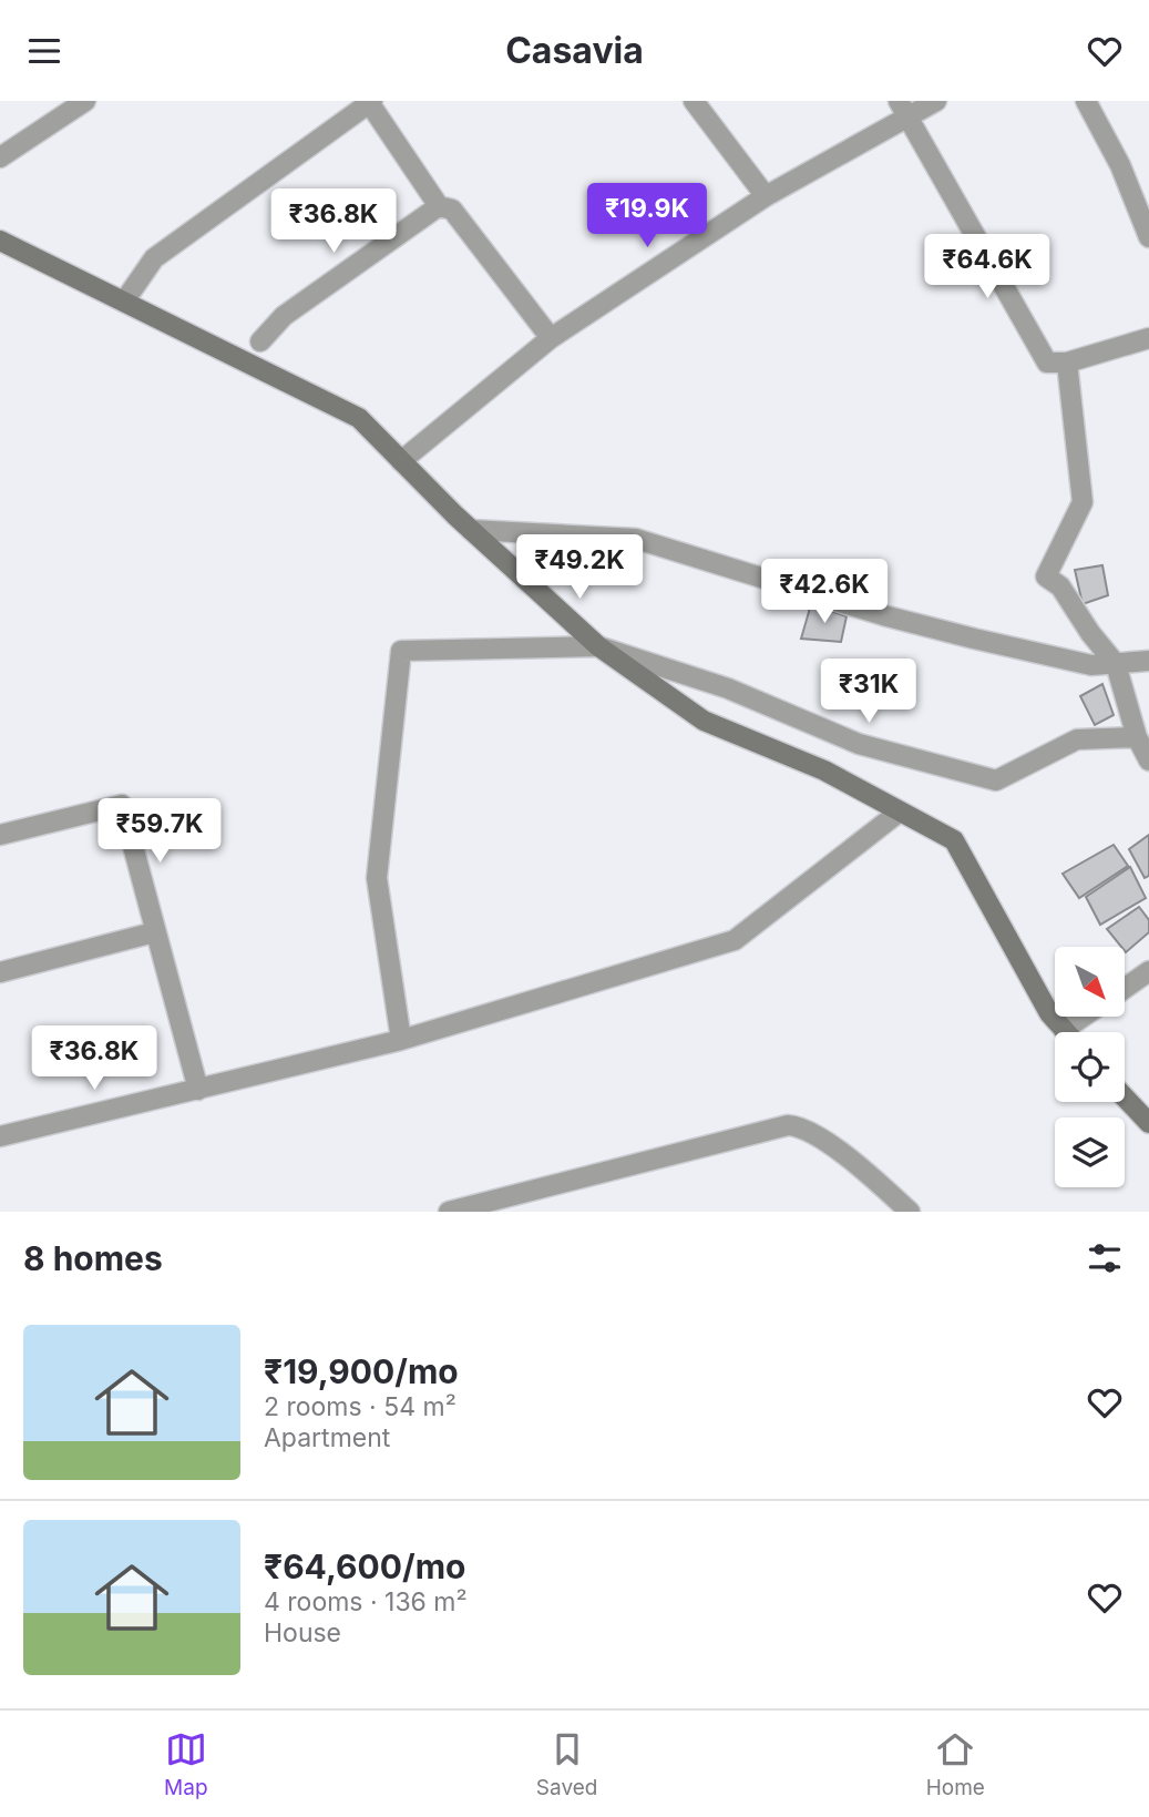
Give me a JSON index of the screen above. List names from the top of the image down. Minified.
{"north":"bottom right","page":{"header":"Casavia","price":["₹19.9K","₹36.8K","₹64.6K","₹49.2K","₹42.6K","₹31K","₹59.7K","₹36.8K"],"heading":"8 homes","list":[{"name":"₹19,900/mo","note":"2 rooms · 54 m² · Apartment"},{"name":"₹64,600/mo","note":"4 rooms · 136 m² · House"}],"tabs":["Map","Saved","Home"]}}
